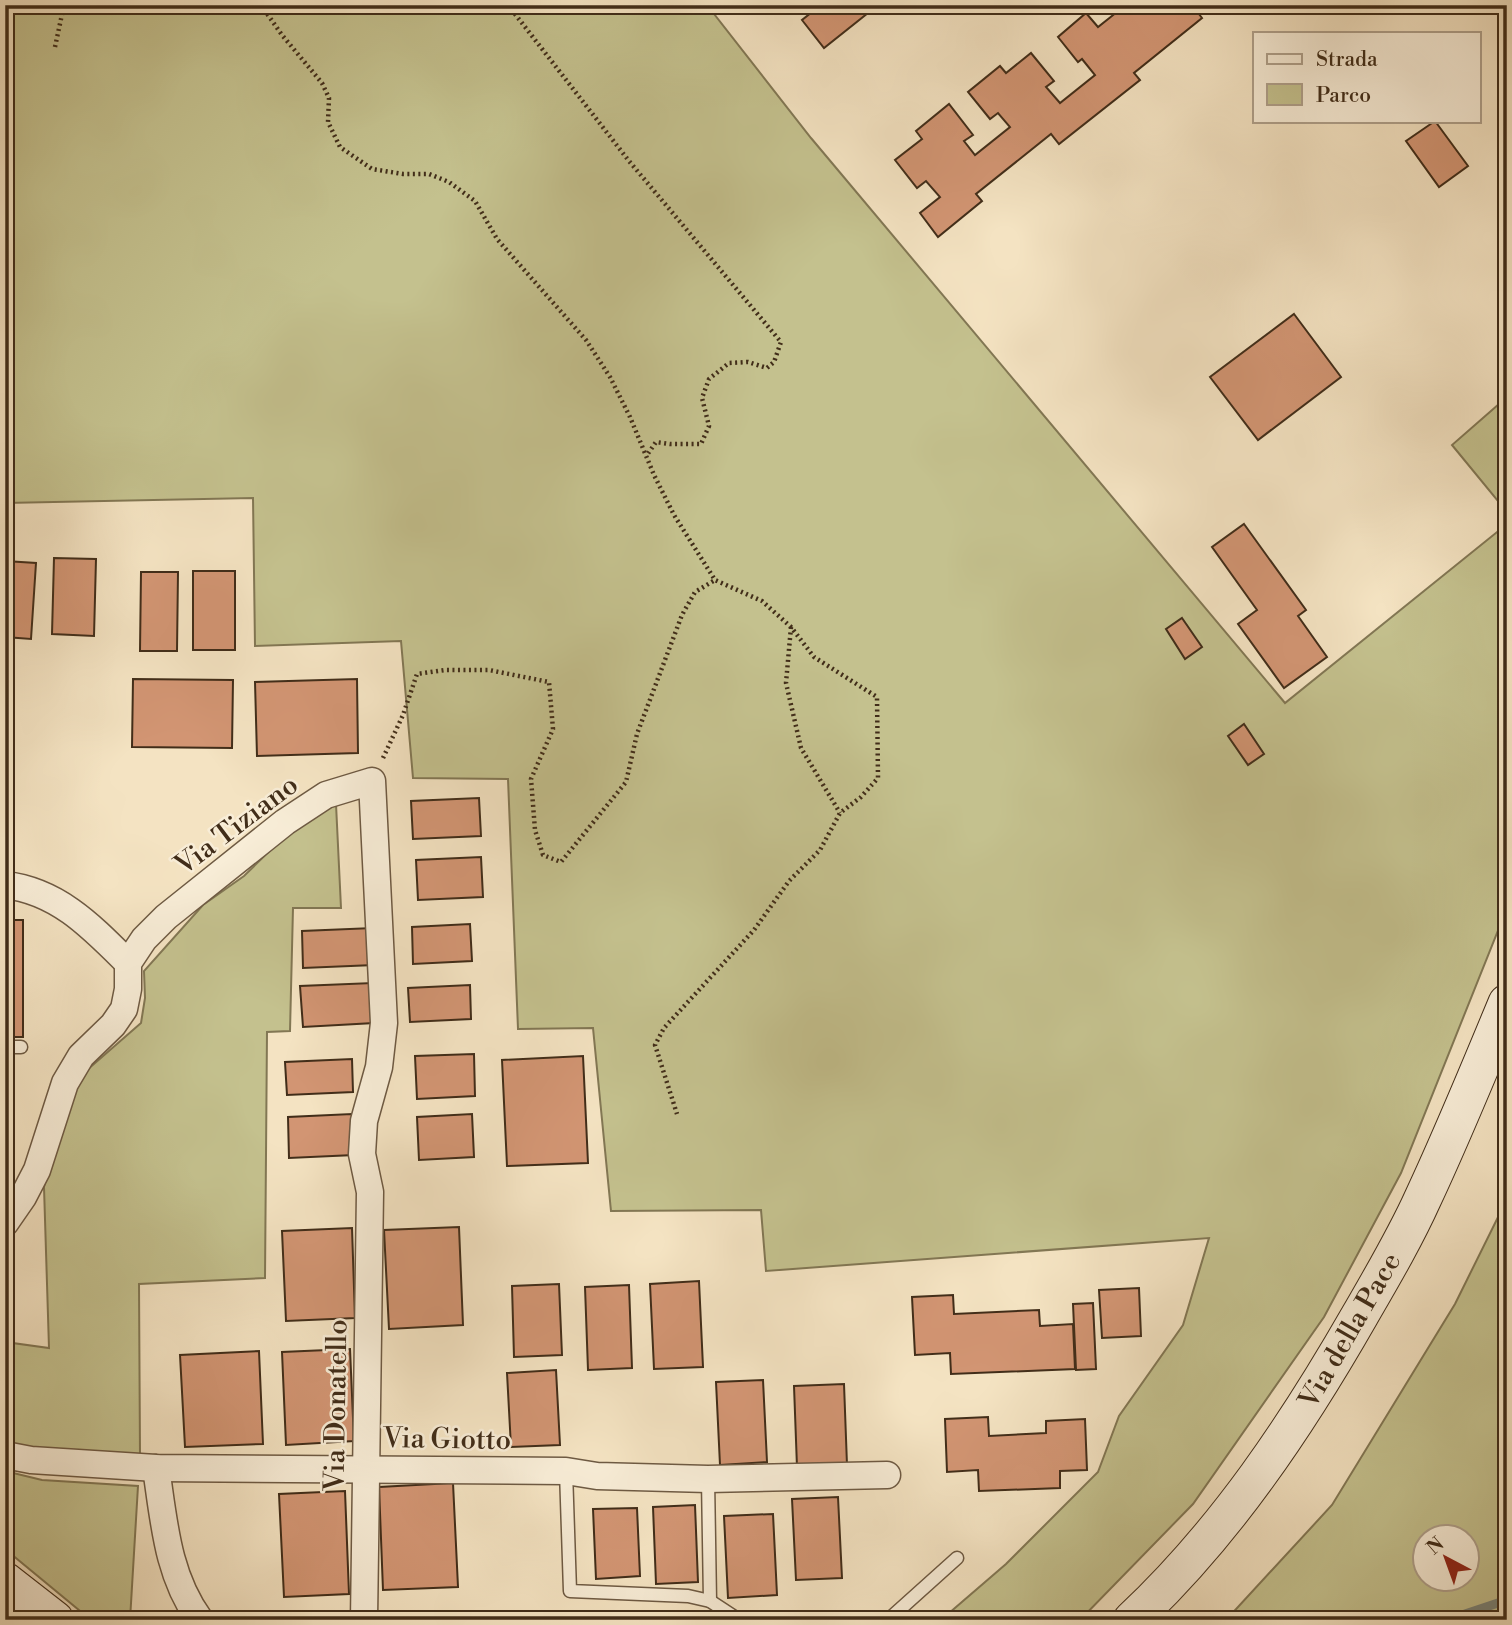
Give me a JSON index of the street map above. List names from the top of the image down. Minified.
{"streets":{"street":["Via Tiziano","Via della Pace","Via Donatello","Via Giotto"]},"crossings":[["Via Tiziano","Via Donatello"],["Via Donatello","Via Giotto"]],"legend":["Strada","Parco"],"north":"top left"}
